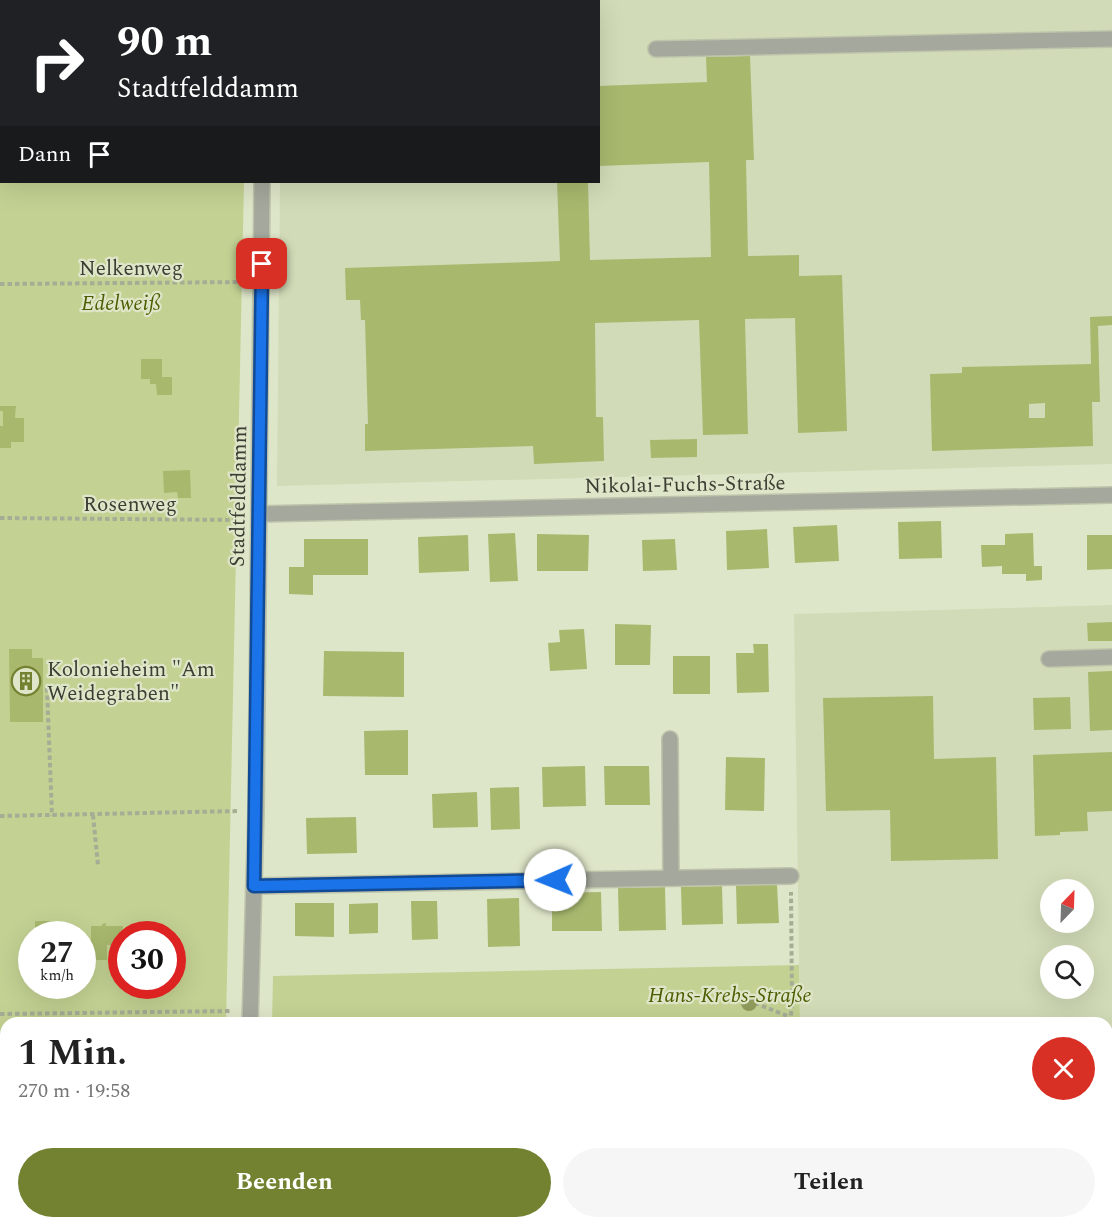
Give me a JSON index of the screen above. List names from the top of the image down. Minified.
{"streets":{"street":["Nikolai-Fuchs-Straße","Stadtfelddamm"],"path":["Nelkenweg","Rosenweg"]},"crossings":[["Nelkenweg","Stadtfelddamm"],["Nikolai-Fuchs-Straße","Stadtfelddamm"],["Nikolai-Fuchs-Straße","Rosenweg"],["Stadtfelddamm","Rosenweg"]],"parks":["Edelweiß","Hans-Krebs-Straße"],"places":{"building":["Kolonieheim \"Am Weidegraben\""]},"north":"top right","page":{"turn":["90 m","Stadtfelddamm"],"then":"Dann","speed":"27 km/h","limit":"30","heading":["1 Min.","270 m · 19:58"],"buttons":["Beenden","Teilen"]}}
